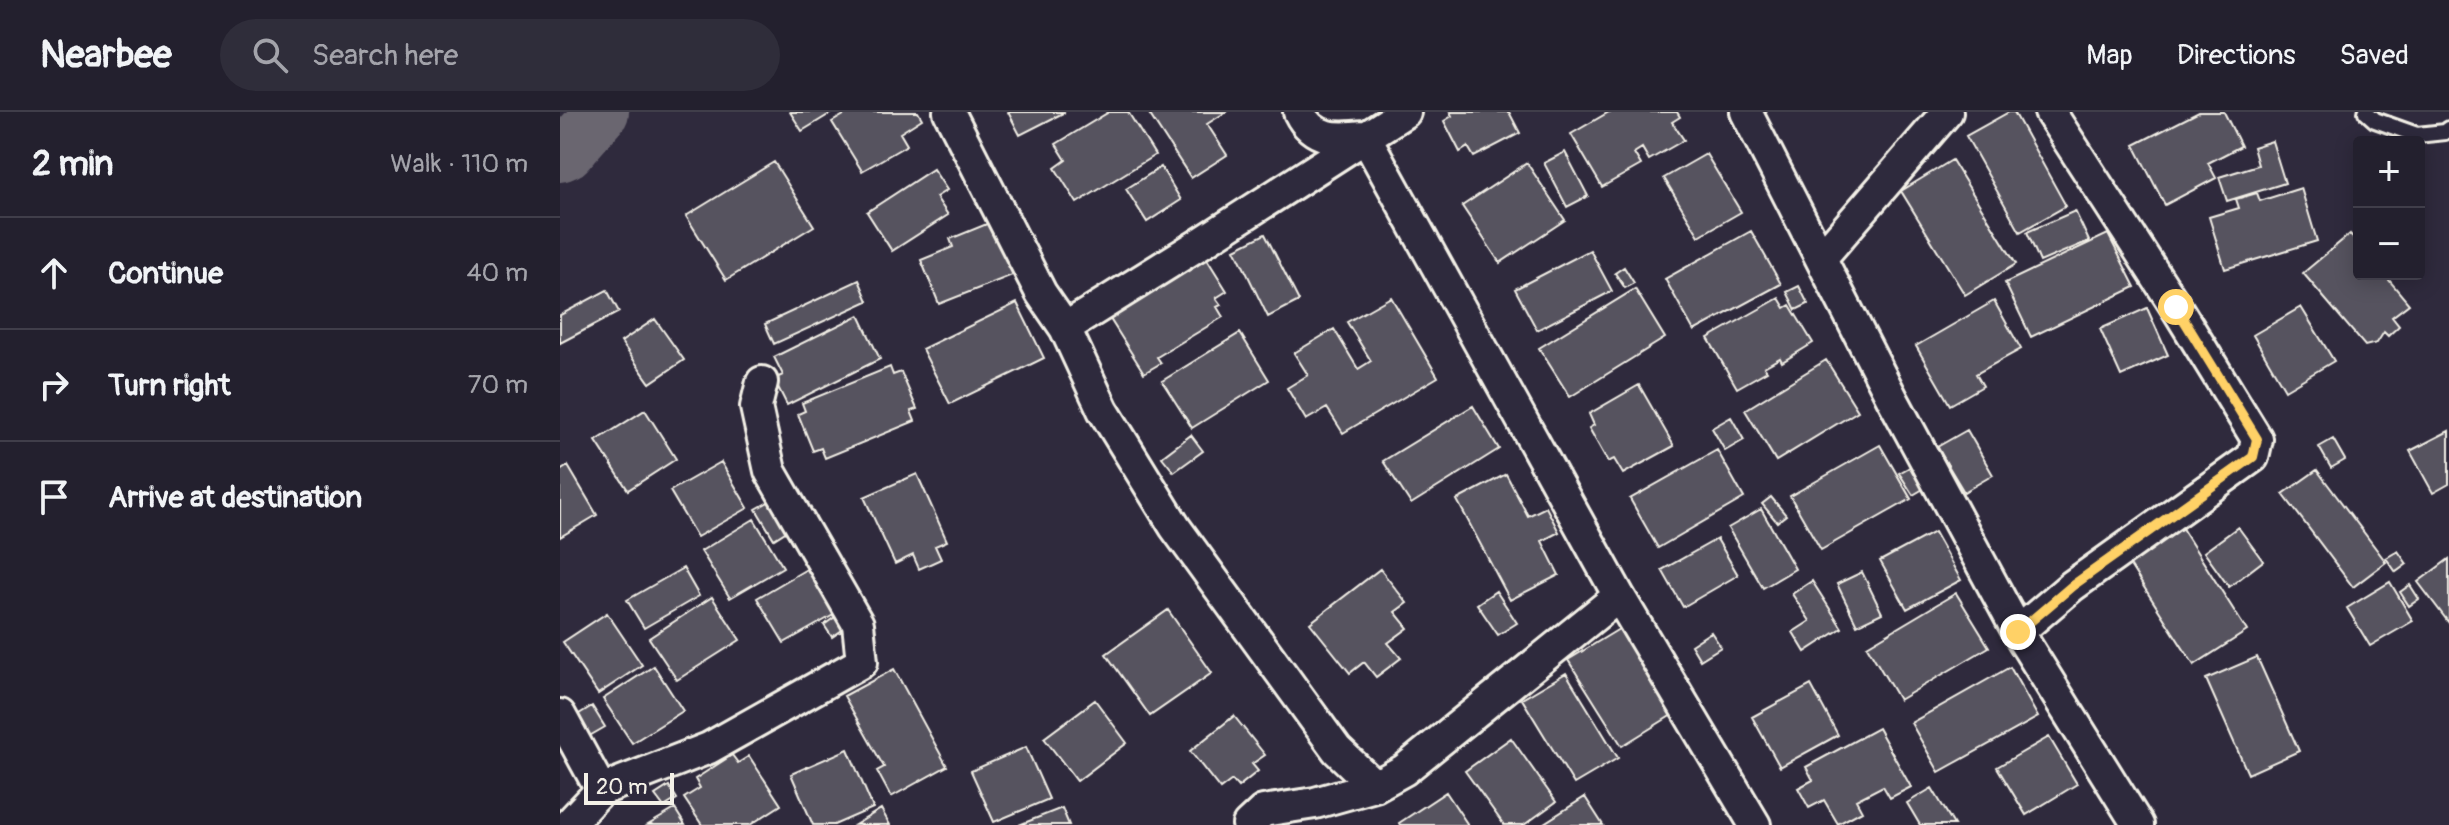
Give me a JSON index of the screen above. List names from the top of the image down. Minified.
{"scale_bar":"20 m","page":{"header":"Nearbee","search":"Search here","nav":["Map","Directions","Saved"],"heading":["2 min","Walk · 110 m"],"map_buttons":["+","−"],"list":[["Continue","40 m"],["Turn right","70 m"],"Arrive at destination"],"scale":"20 m"}}
